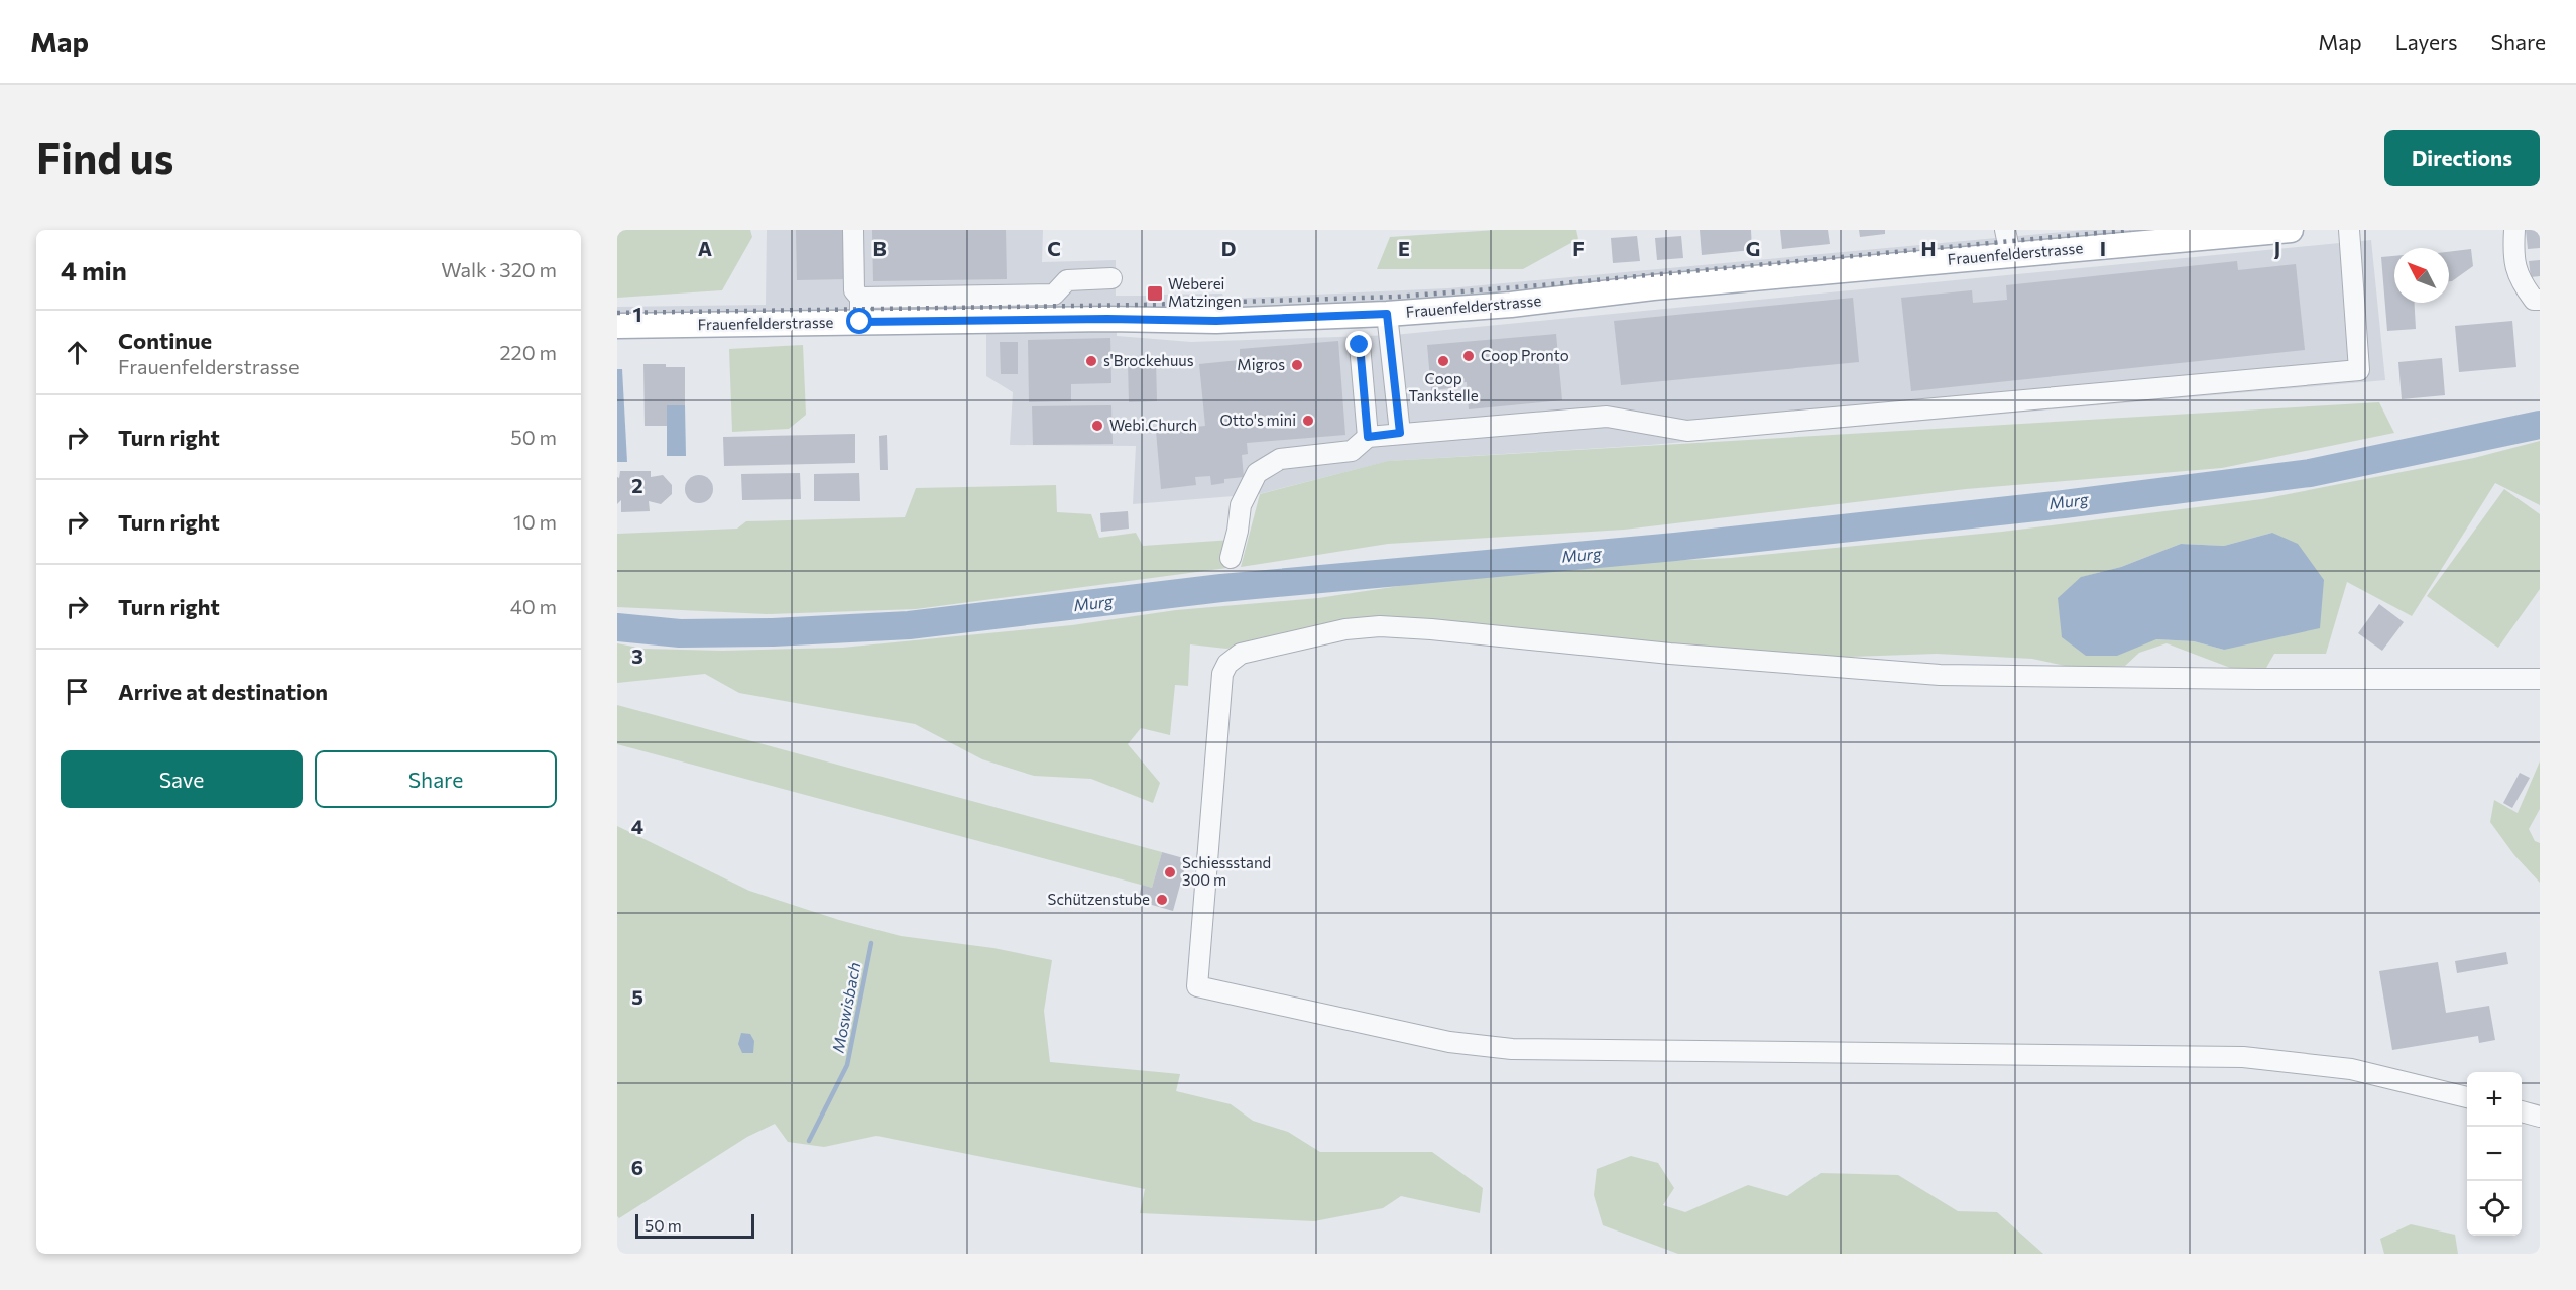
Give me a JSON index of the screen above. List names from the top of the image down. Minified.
{"streets":{"main road":["Frauenfelderstrasse"]},"water":["Murg","Moswisbach"],"places":{"transit":["Weberei Matzingen"],"other":["Coop Pronto","s'Brockehuus","Coop Tankstelle","Migros","Otto's mini","Webi.Church","Schiessstand 300 m","Schützenstube"]},"scale_bar":"50 m","north":"top left","page":{"header":"Map","nav":["Map","Layers","Share"],"buttons":["Directions",["Save","Share"]],"title":"Find us","heading":["4 min","Walk · 320 m"],"list":[["Continue","Frauenfelderstrasse","220 m"],["Turn right","50 m"],["Turn right","10 m"],["Turn right","40 m"],"Arrive at destination"],"map_buttons":["+","−"],"scale":"50 m"},"grid":{"columns":["A","B","C","D","E","F","G","H","I","J"],"rows":["1","2","3","4","5","6"]}}
